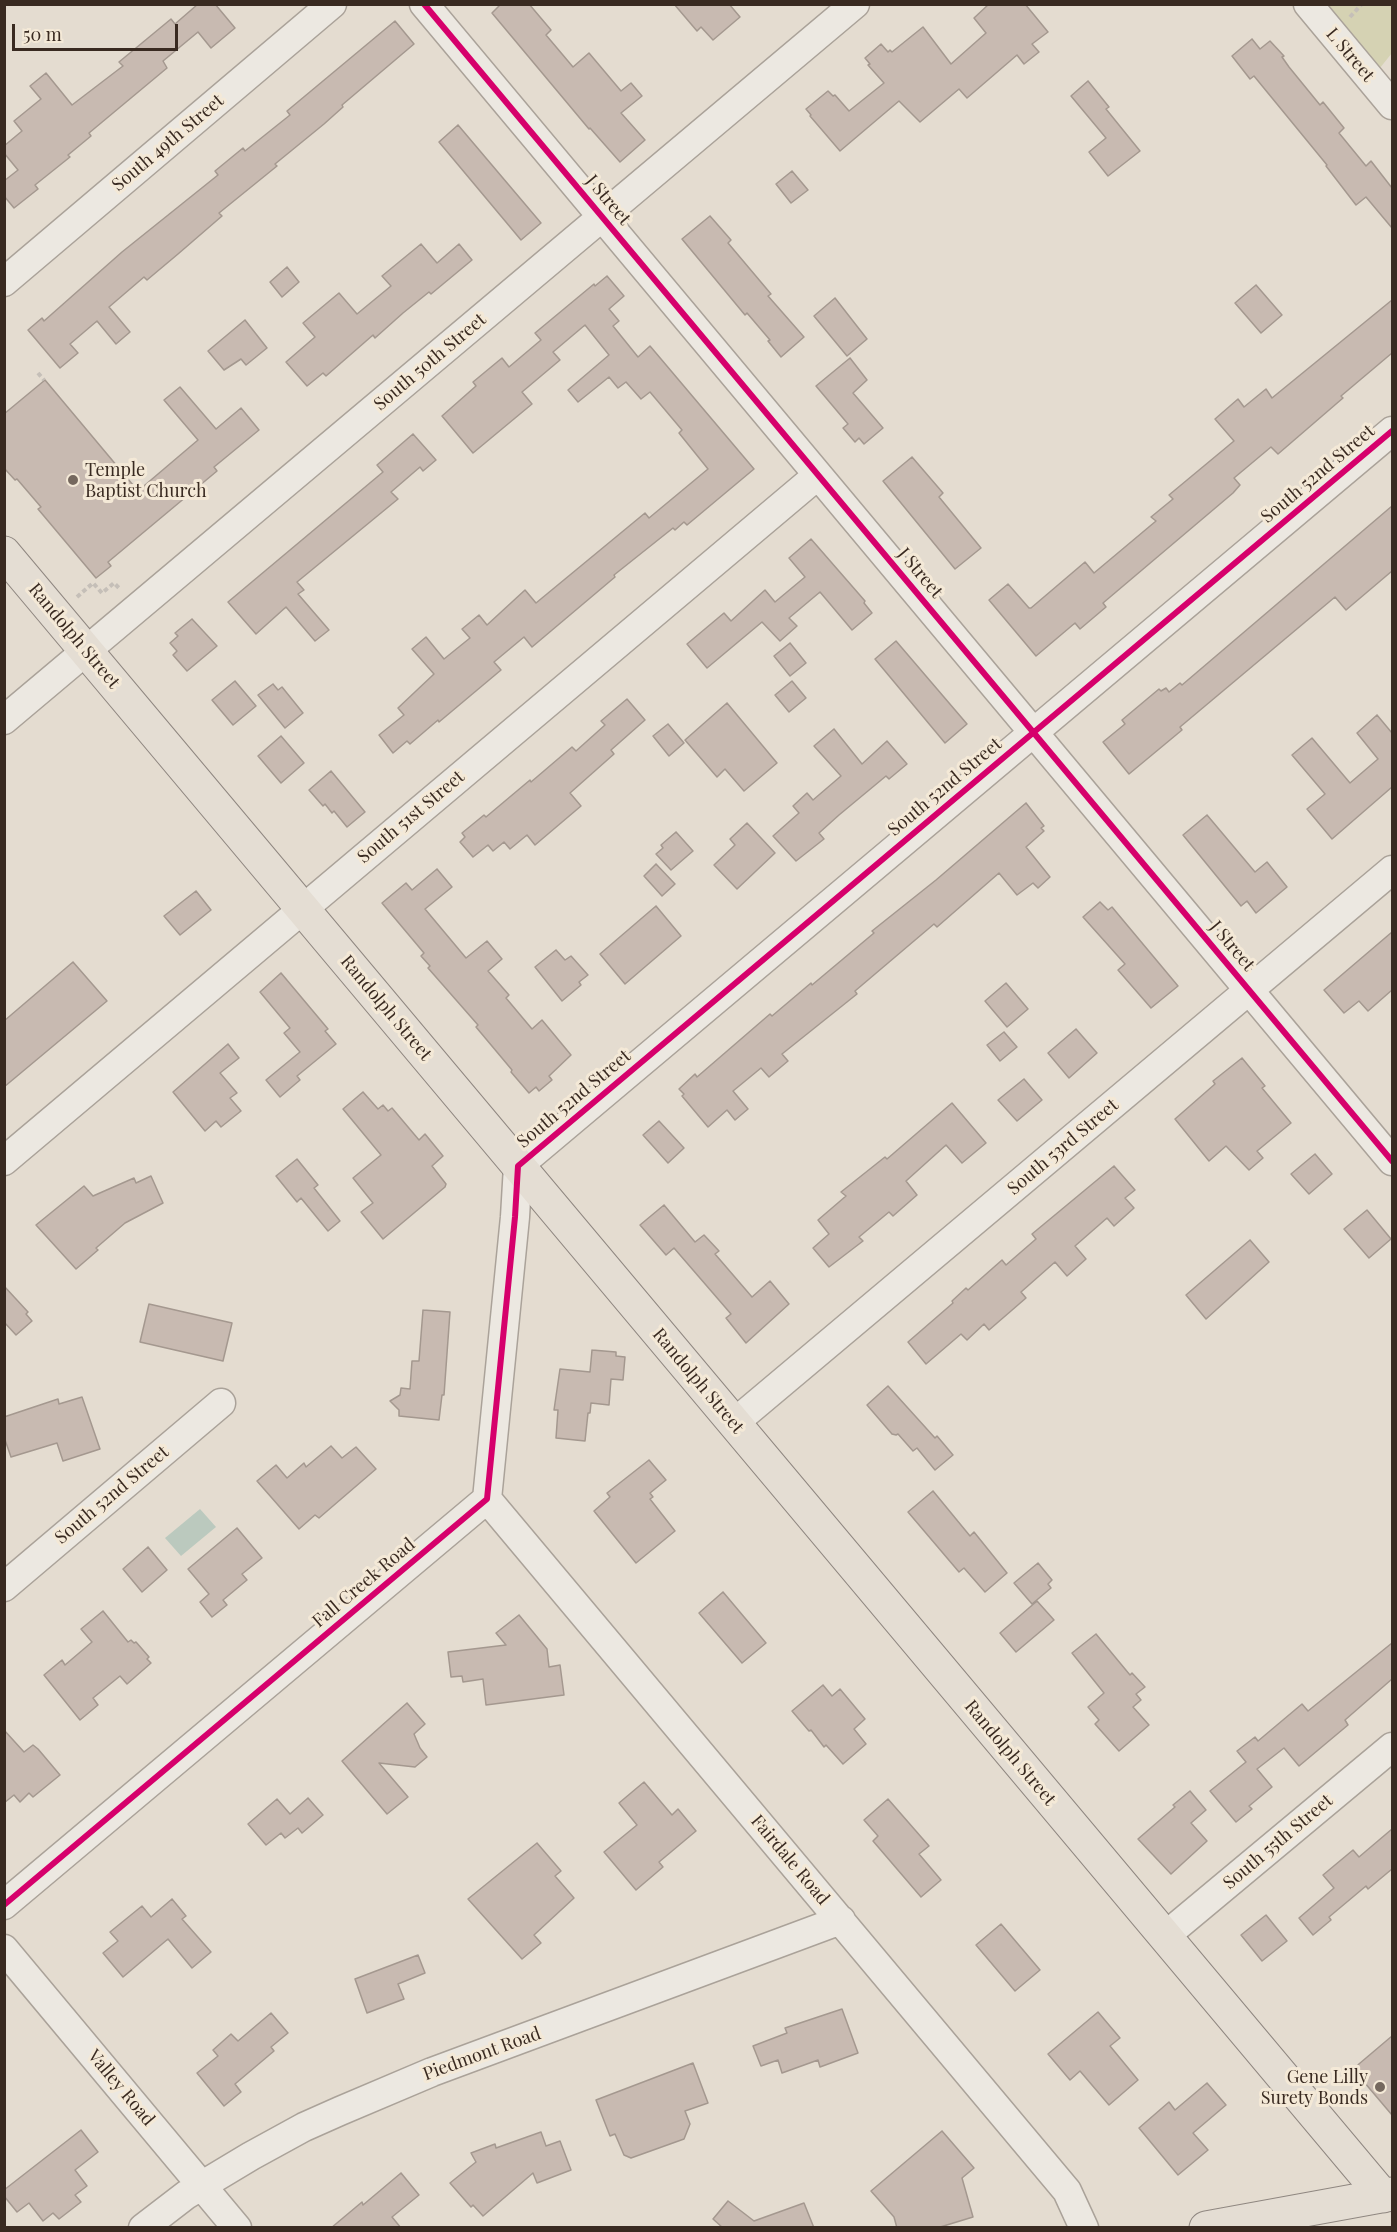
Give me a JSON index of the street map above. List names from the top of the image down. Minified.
{"streets":{"main road":["Randolph Street"],"street":["L Street","South 49th Street","J Street","South 50th Street","South 52nd Street","South 51st Street","South 53rd Street","Fall Creek Road","South 55th Street","Fairdale Road","Piedmont Road","Valley Road"]},"crossings":[["J Street","South 50th Street"],["J Street","South 52nd Street"],["J Street","South 51st Street"],["J Street","South 53rd Street"],["South 50th Street","Randolph Street"],["South 52nd Street","Randolph Street"],["Randolph Street","South 51st Street"],["Randolph Street","South 53rd Street"],["Randolph Street","South 55th Street"],["Fall Creek Road","Fairdale Road"],["Fairdale Road","Piedmont Road"],["Piedmont Road","Valley Road"]],"places":["Temple Baptist Church","Gene Lilly Surety Bonds"],"scale_bar":"50 m"}
